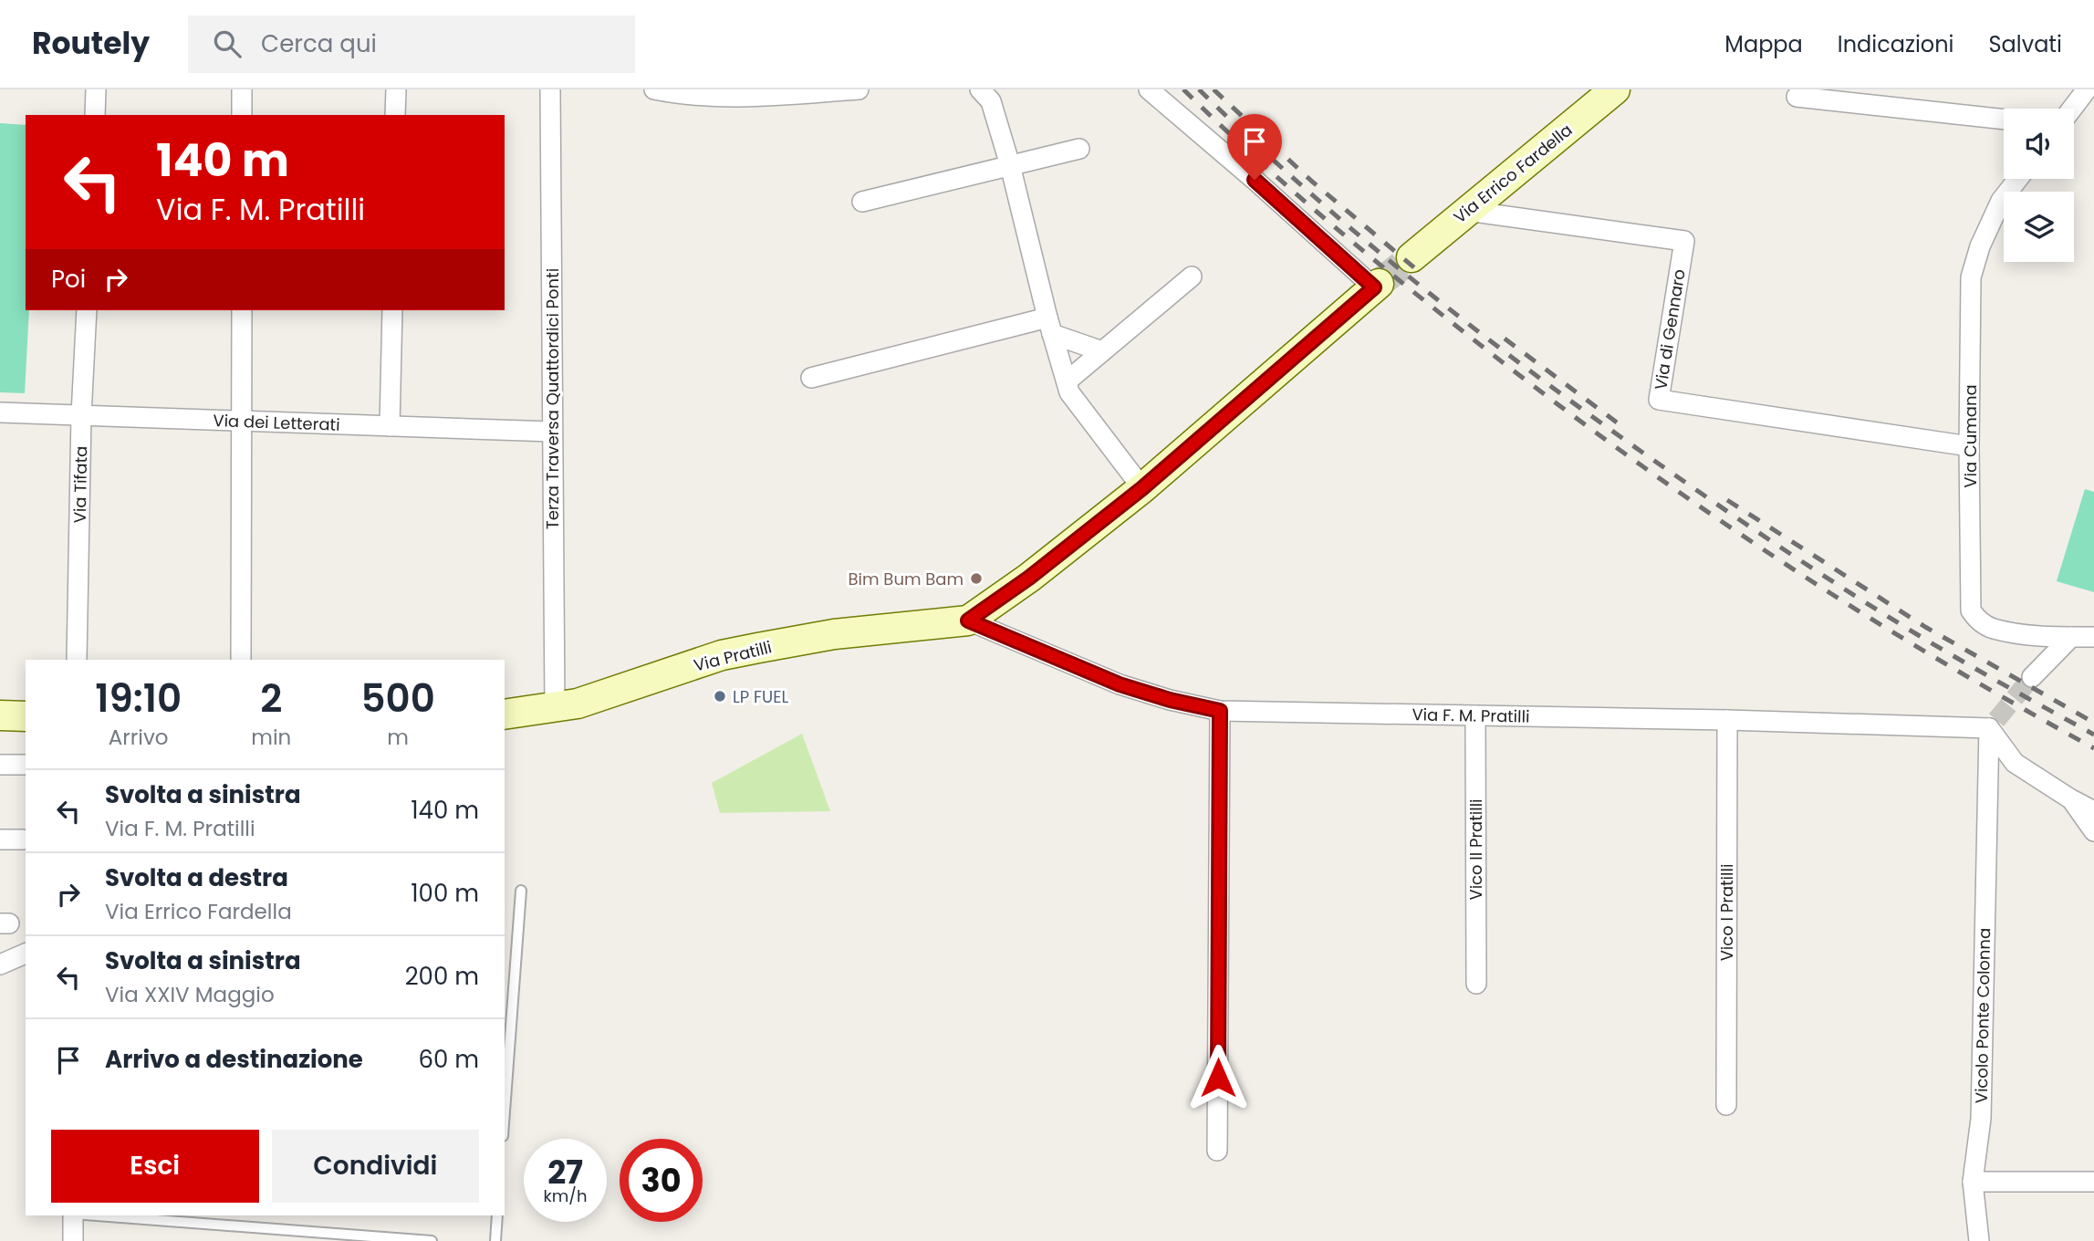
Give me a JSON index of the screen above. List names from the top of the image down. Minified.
{"streets":{"street":["Via Errico Fardella","Via di Gennaro","Terza Traversa Quattordici Ponti","Via dei Letterati","Via Cumana","Via Tifata","Via Pratilli","Via F. M. Pratilli","Vico II Pratilli","Vico I Pratilli","Vicolo Ponte Colonna"]},"crossings":[["Via Errico Fardella","Via di Gennaro"],["Via di Gennaro","Via Cumana"],["Terza Traversa Quattordici Ponti","Via dei Letterati"],["Terza Traversa Quattordici Ponti","Via Pratilli"],["Via dei Letterati","Via Tifata"],["Via Pratilli","Via F. M. Pratilli"],["Via F. M. Pratilli","Vico II Pratilli"],["Via F. M. Pratilli","Vico I Pratilli"],["Via F. M. Pratilli","Vicolo Ponte Colonna"]],"places":["Bim Bum Bam","LP FUEL"],"page":{"header":"Routely","search":"Cerca qui","nav":["Mappa","Indicazioni","Salvati"],"turn":["140 m","Via F. M. Pratilli"],"then":"Poi","eta":["19:10","Arrivo","2","min","500","m"],"list":[{"name":"Svolta a sinistra","note":"Via F. M. Pratilli","value":"140 m"},{"name":"Svolta a destra","note":"Via Errico Fardella","value":"100 m"},{"name":"Svolta a sinistra","note":"Via XXIV Maggio","value":"200 m"},{"name":"Arrivo a destinazione","value":"60 m"}],"buttons":["Esci","Condividi"],"speed":"27 km/h","limit":"30"}}
